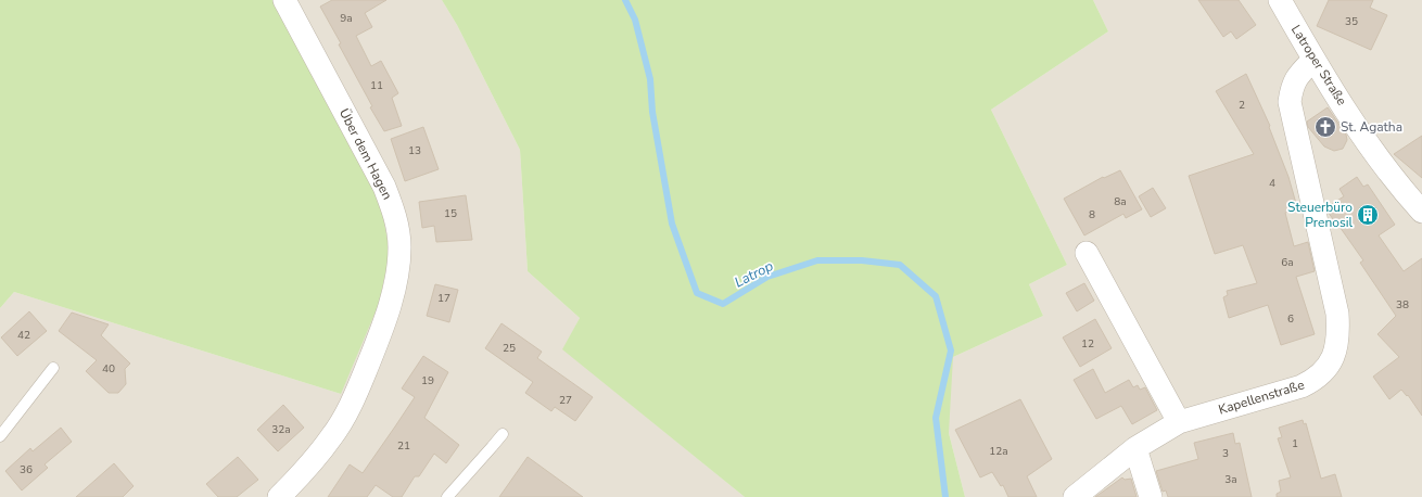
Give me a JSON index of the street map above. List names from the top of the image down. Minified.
{"streets":{"street":["Latroper Straße","Über dem Hagen","Kapellenstraße"]},"crossings":[["Latroper Straße","Kapellenstraße"]],"water":["Latrop"],"places":{"church":["St. Agatha"],"building":["Steuerbüro Prenosil"]},"house_numbers":["9a","35","11","2","13","4","8a","15","8","6a","17","38","6","42","12","25","40","19","27","32a","1","21","12a","3","36","3a"]}
